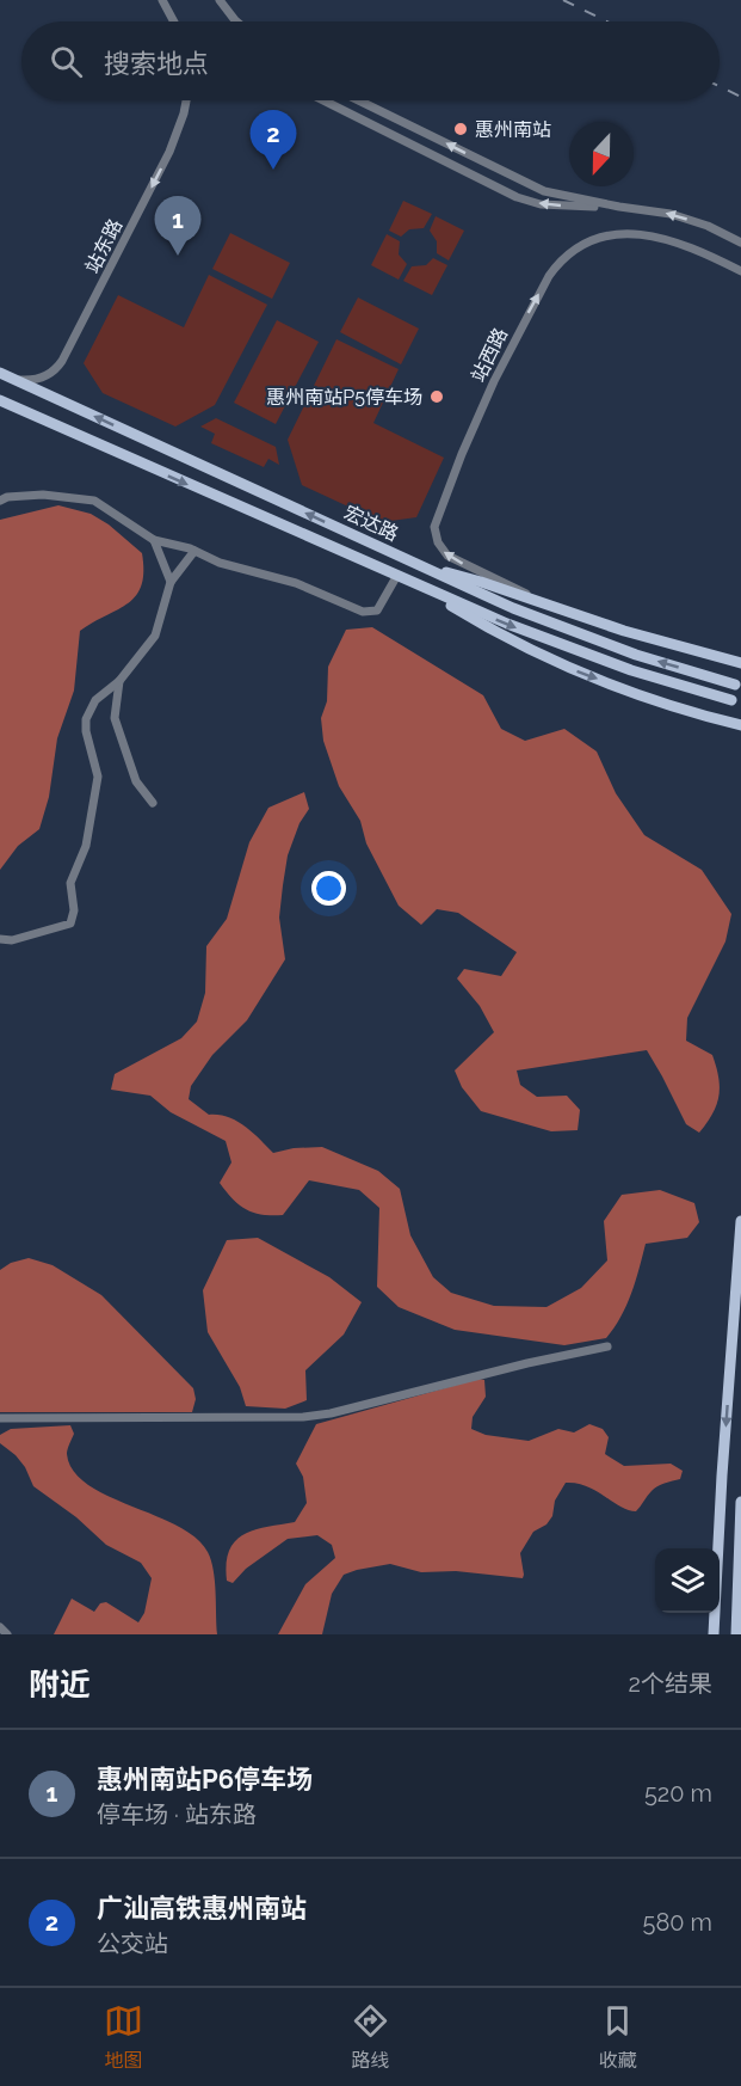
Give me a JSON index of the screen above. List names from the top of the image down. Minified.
{"streets":{"main road":["宏达路"],"street":["站东路","站西路"]},"crossings":[["站东路","宏达路"]],"one_way":["站东路"],"places":["惠州南站","惠州南站P5停车场"],"north":"bottom","page":{"search":"搜索地点","pins":["2","1"],"heading":["附近","2个结果"],"list":[{"mark":"1","name":"惠州南站P6停车场","note":"停车场 · 站东路","value":"520 m"},{"mark":"2","name":"广汕高铁惠州南站","note":"公交站","value":"580 m"}],"nav":["地图","路线","收藏"]}}
